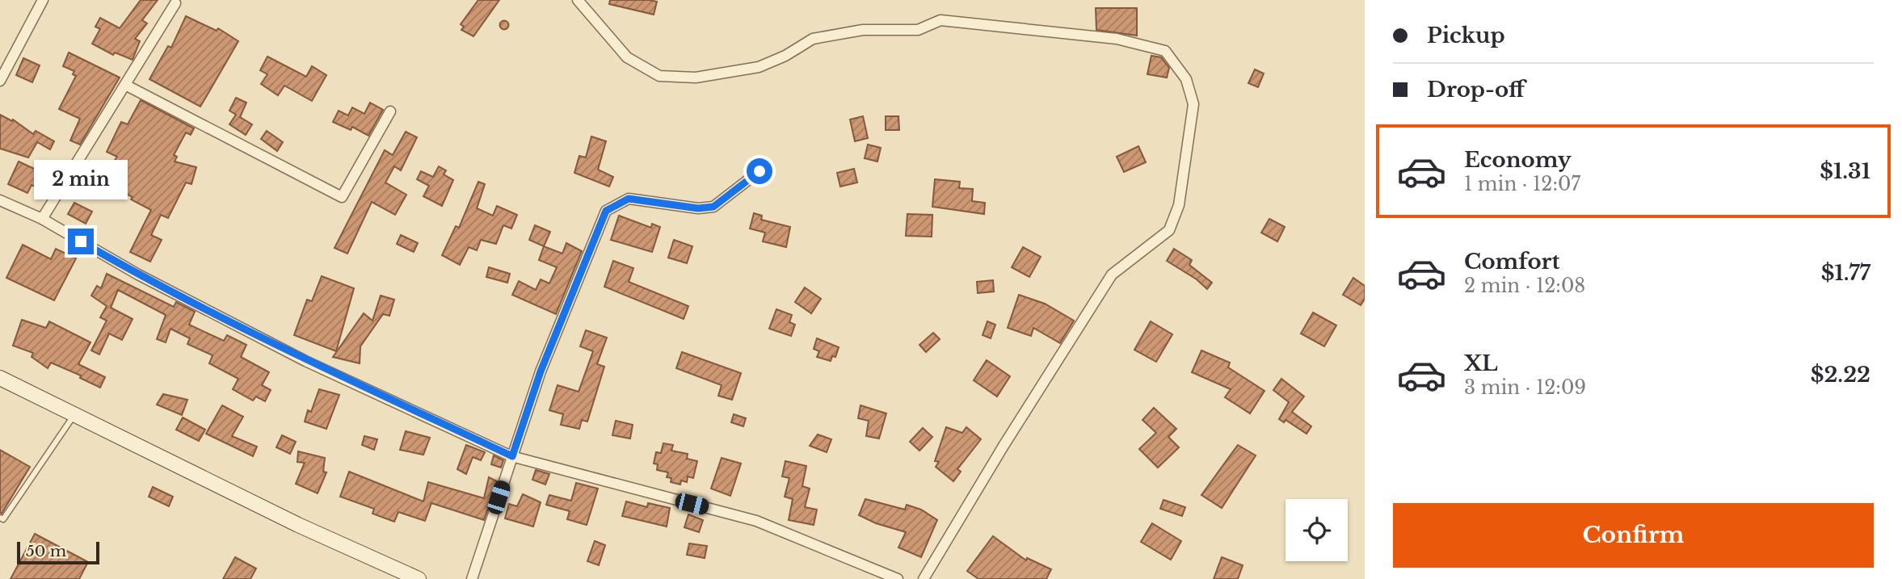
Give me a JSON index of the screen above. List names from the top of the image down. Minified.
{"scale_bar":"50 m","page":{"banner":["Pickup","Drop-off"],"list":[{"name":"Economy","note":"1 min · 12:07","value":"$1.31"},{"name":"Comfort","note":"2 min · 12:08","value":"$1.77"},{"name":"XL","note":"3 min · 12:09","value":"$2.22"}],"bubble":"2 min","buttons":"Confirm","scale":"50 m"}}
